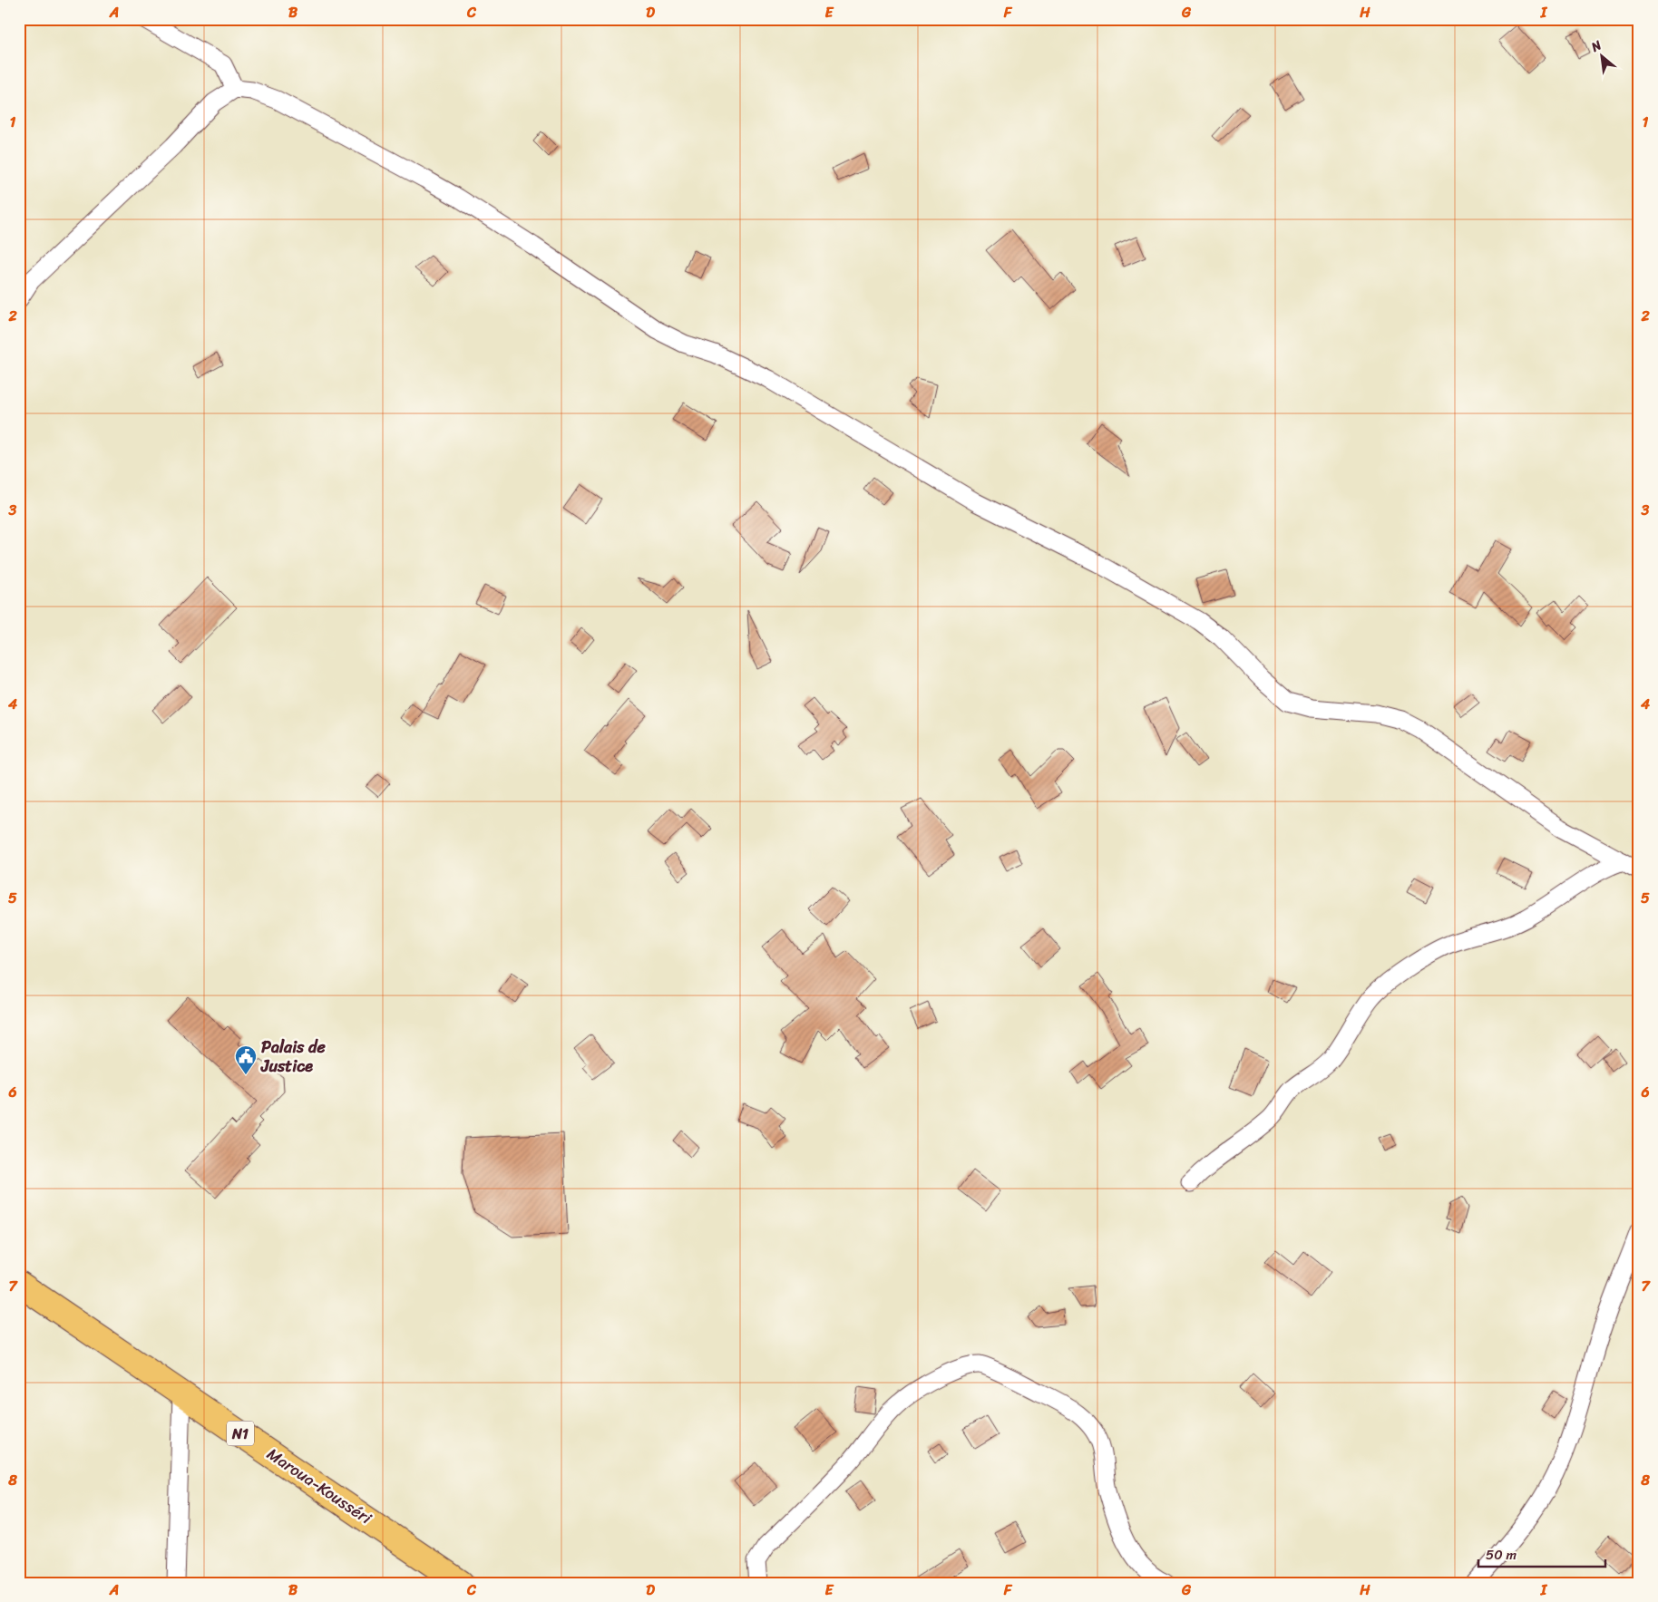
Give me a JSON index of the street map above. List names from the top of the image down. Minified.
{"streets":{"highway":["N1","Maroua-Kousséri"]},"places":{"public building":["Palais de Justice"]},"scale_bar":"50 m","north":"top left","grid":{"columns":["A","B","C","D","E","F","G","H","I"],"rows":["1","2","3","4","5","6","7","8"]}}
